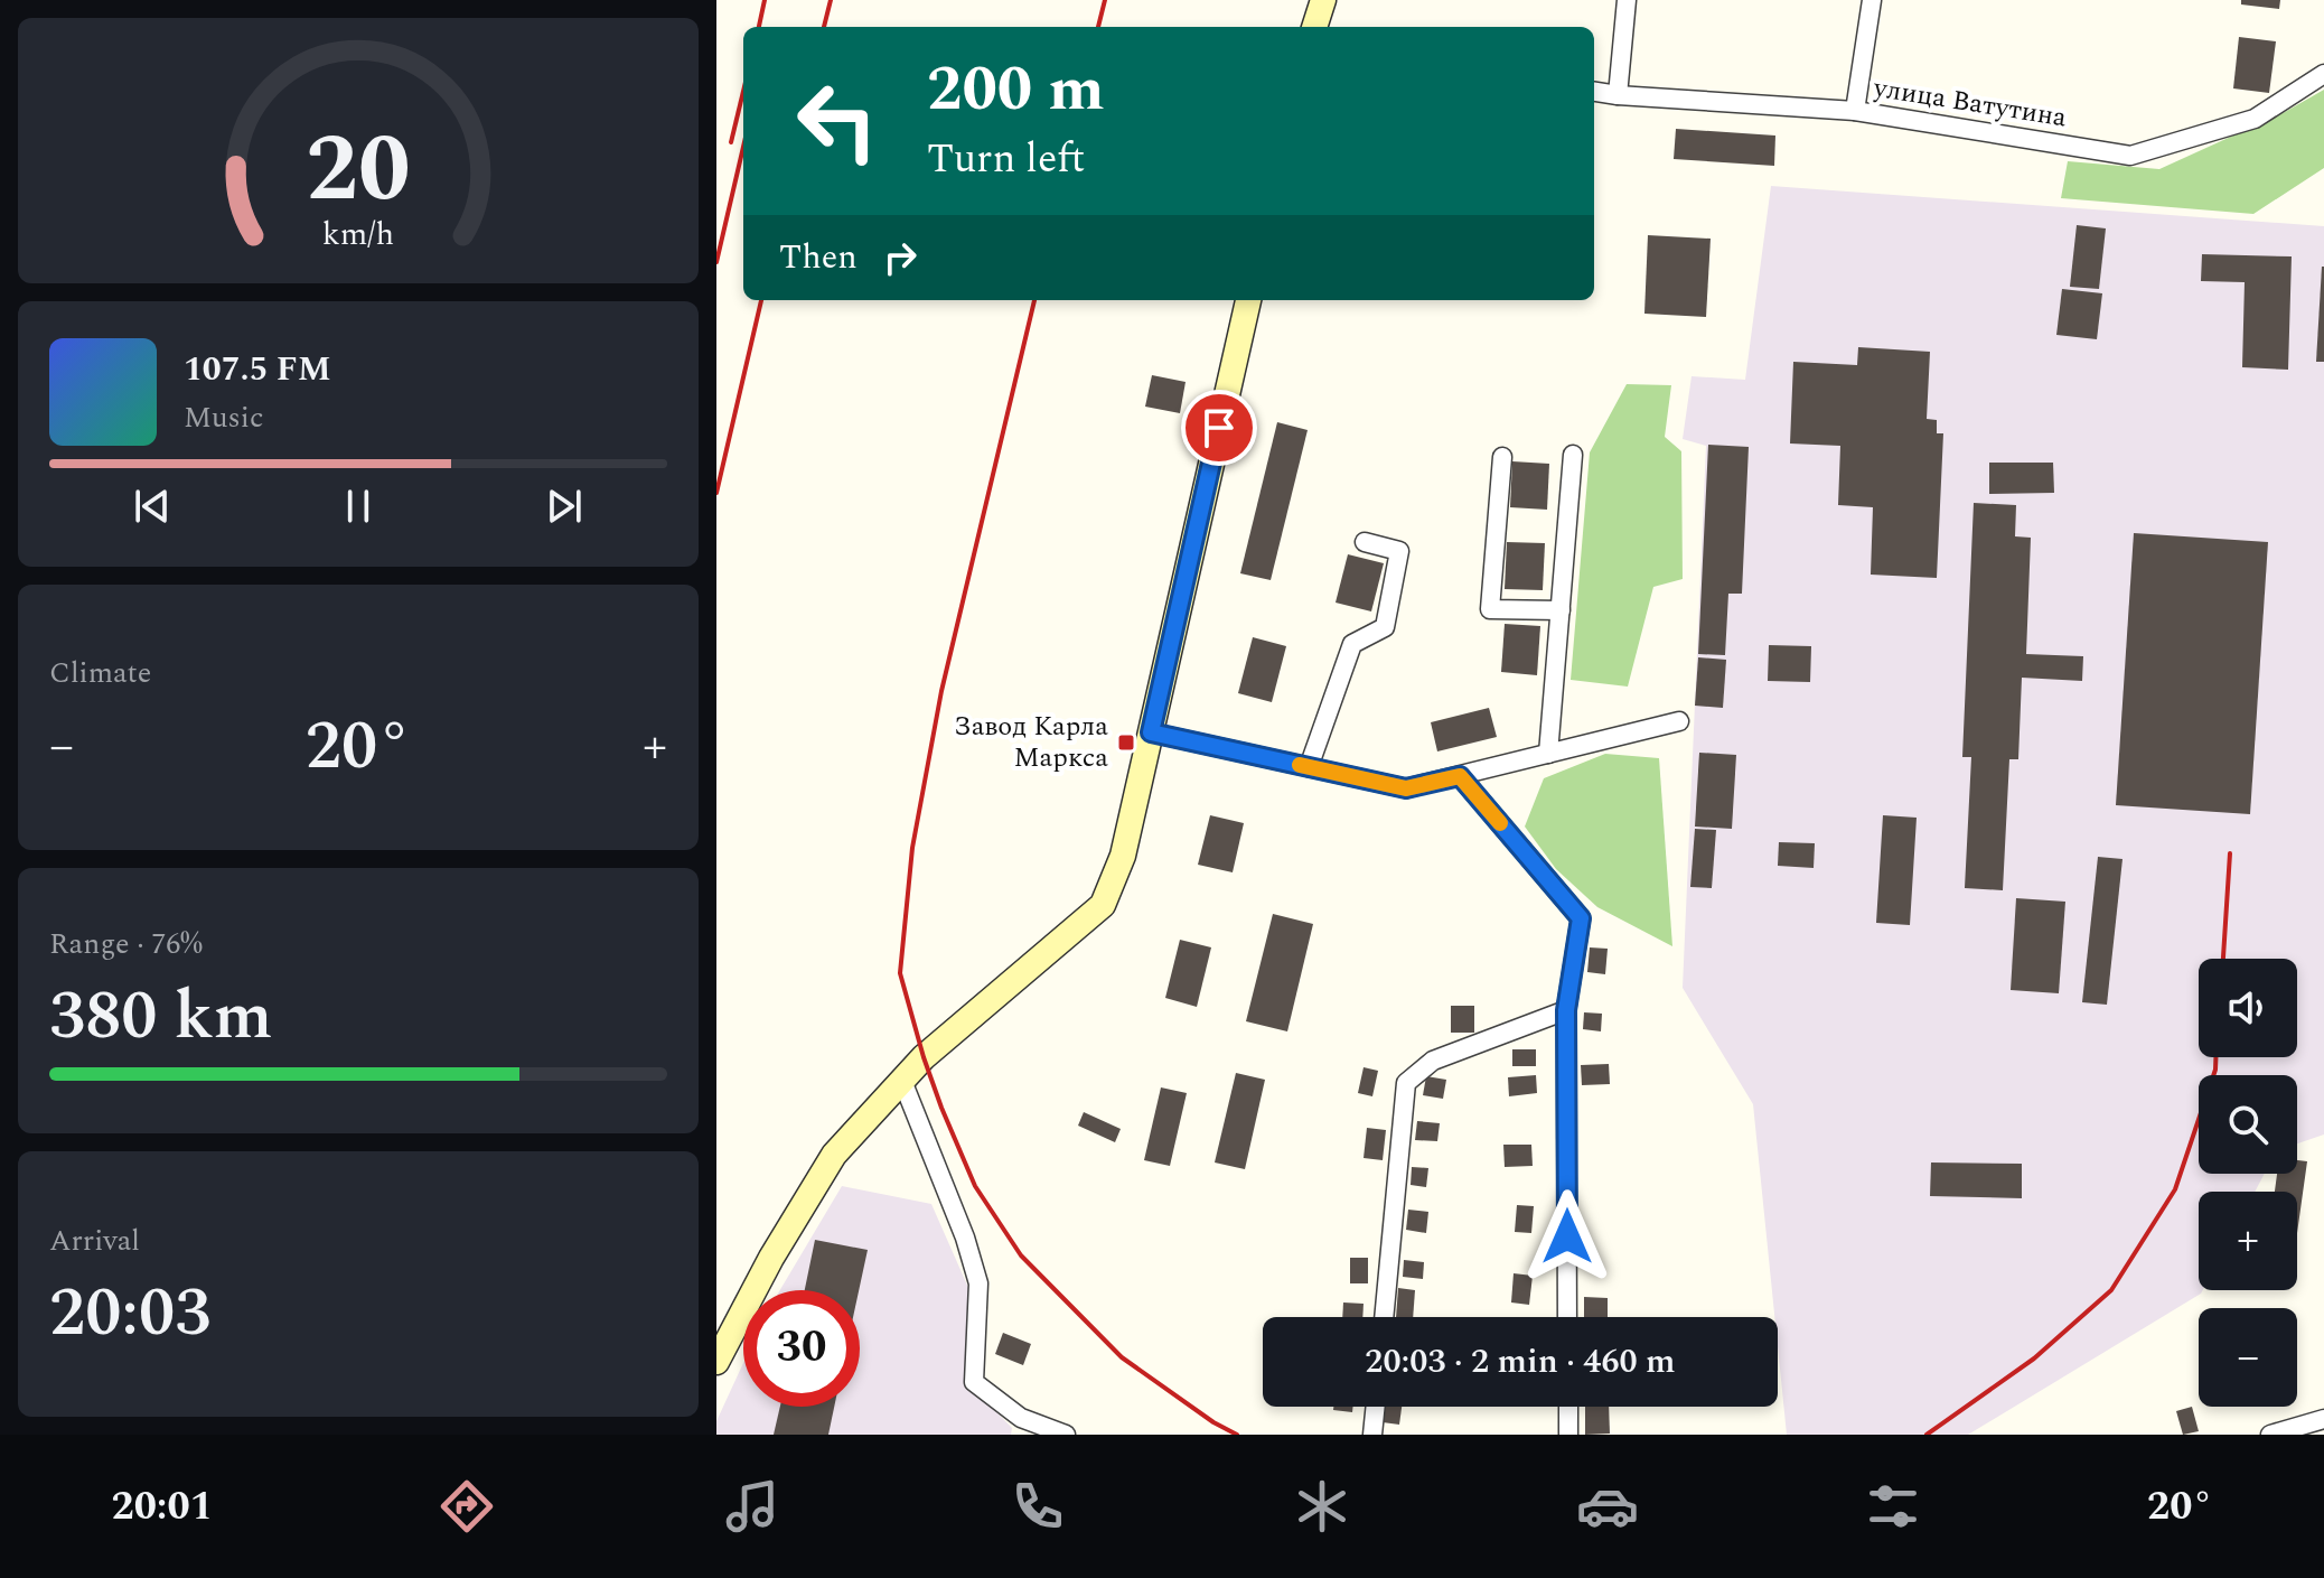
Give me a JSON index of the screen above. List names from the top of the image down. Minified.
{"streets":{"street":["улица Ватутина"]},"places":{"transit":["Завод Карла Маркса"]},"page":{"turn":["200 m","Turn left"],"then":"Then","song":["107.5 FM","Music"],"tile":["Climate",["Range · 76%","380 km"],["Arrival","20:03"]],"heat":["−","20°","+"],"map_buttons":["+","−"],"limit":"30","trip":"20:03 · 2 min · 460 m","tabs":["20:01","20°"],"gauge":["20","km/h"]}}
